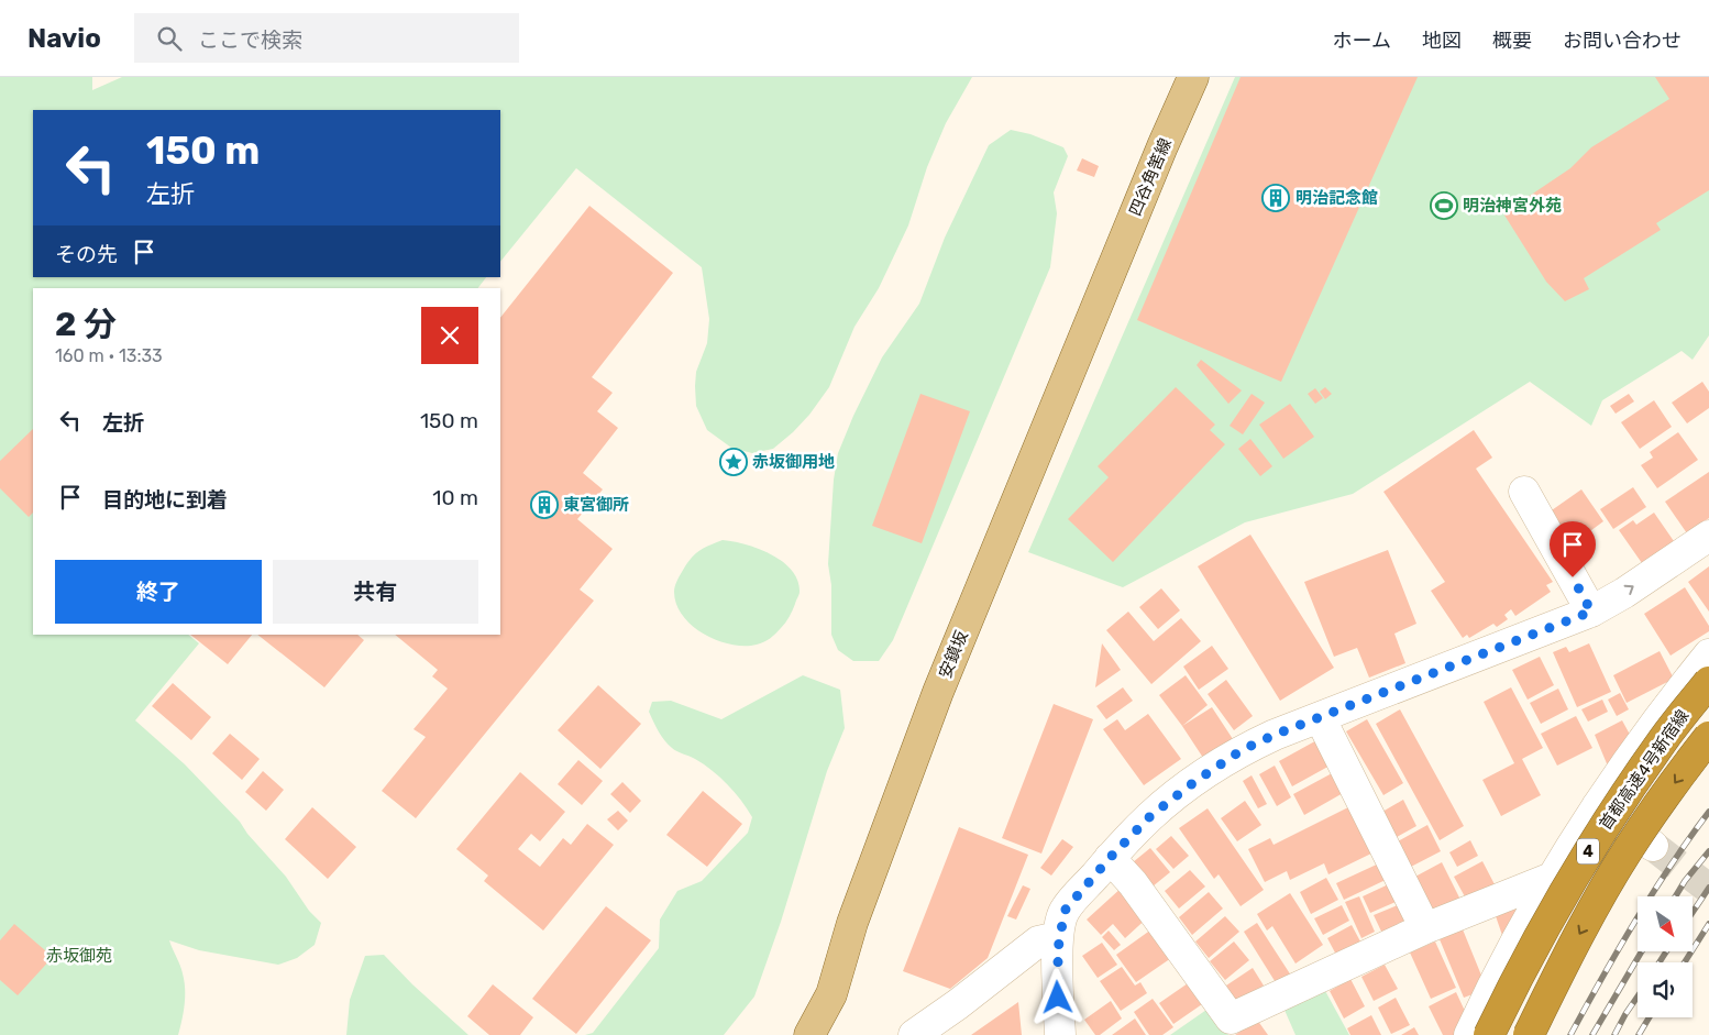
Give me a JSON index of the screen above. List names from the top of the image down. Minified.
{"streets":{"highway":["首都高速4号新宿線","4"],"main road":["四谷角筈線","安鎮坂"]},"crossings":[["四谷角筈線","安鎮坂"]],"parks":["赤坂御苑"],"places":{"building":["明治記念館","東宮御所"],"sports":["明治神宮外苑"],"place":["赤坂御用地"]},"north":"bottom right","page":{"header":"Navio","search":"ここで検索","nav":["ホーム","地図","概要","お問い合わせ"],"turn":["150 m","左折"],"then":"その先","heading":["2 分","160 m · 13:33"],"list":[{"name":"左折","value":"150 m"},{"name":"目的地に到着","value":"10 m"}],"buttons":["終了","共有"]}}
